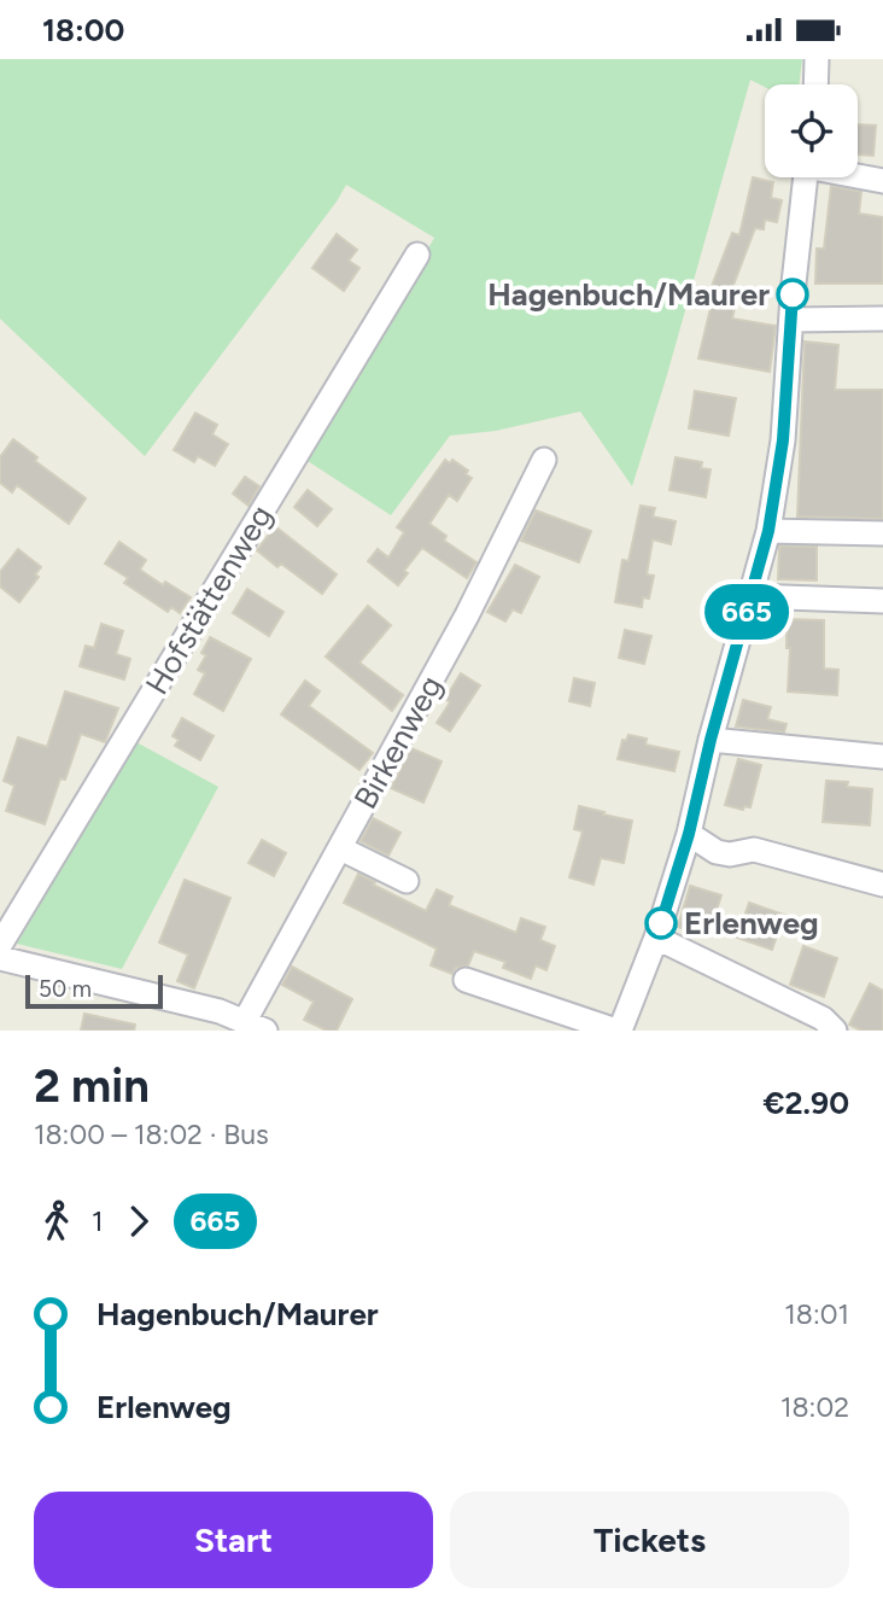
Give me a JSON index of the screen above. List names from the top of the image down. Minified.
{"streets":{"street":["Hofstättenweg","Birkenweg"]},"places":["Hagenbuch/Maurer","Erlenweg"],"lines":["bus line 665"],"scale_bar":"50 m","page":{"status":"18:00","on_map":"665","scale":"50 m","heading":["2 min","18:00 – 18:02 · Bus","€2.90"],"legs":["1","665"],"list":[{"name":"Hagenbuch/Maurer","value":"18:01"},{"name":"Erlenweg","value":"18:02"}],"buttons":["Start","Tickets"]}}
